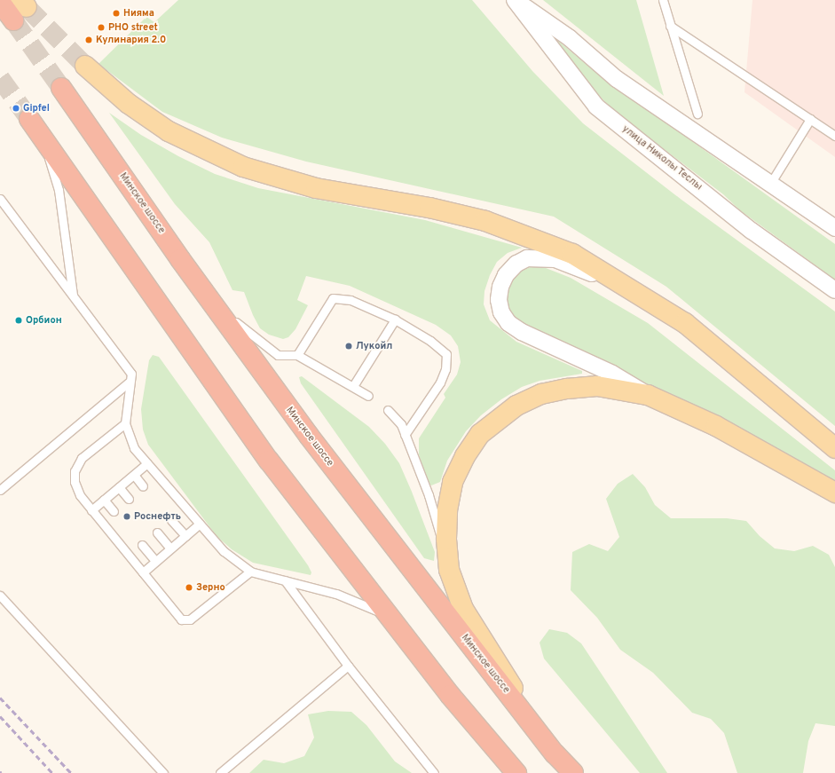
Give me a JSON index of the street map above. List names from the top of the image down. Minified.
{"streets":{"highway":["Минское шоссе"],"street":["улица Николы Теслы"]},"places":["Нияма","PHO street","Кулинария 2.0","Gipfel","Орбион","Лукойл","Роснефть","Зерно"]}
